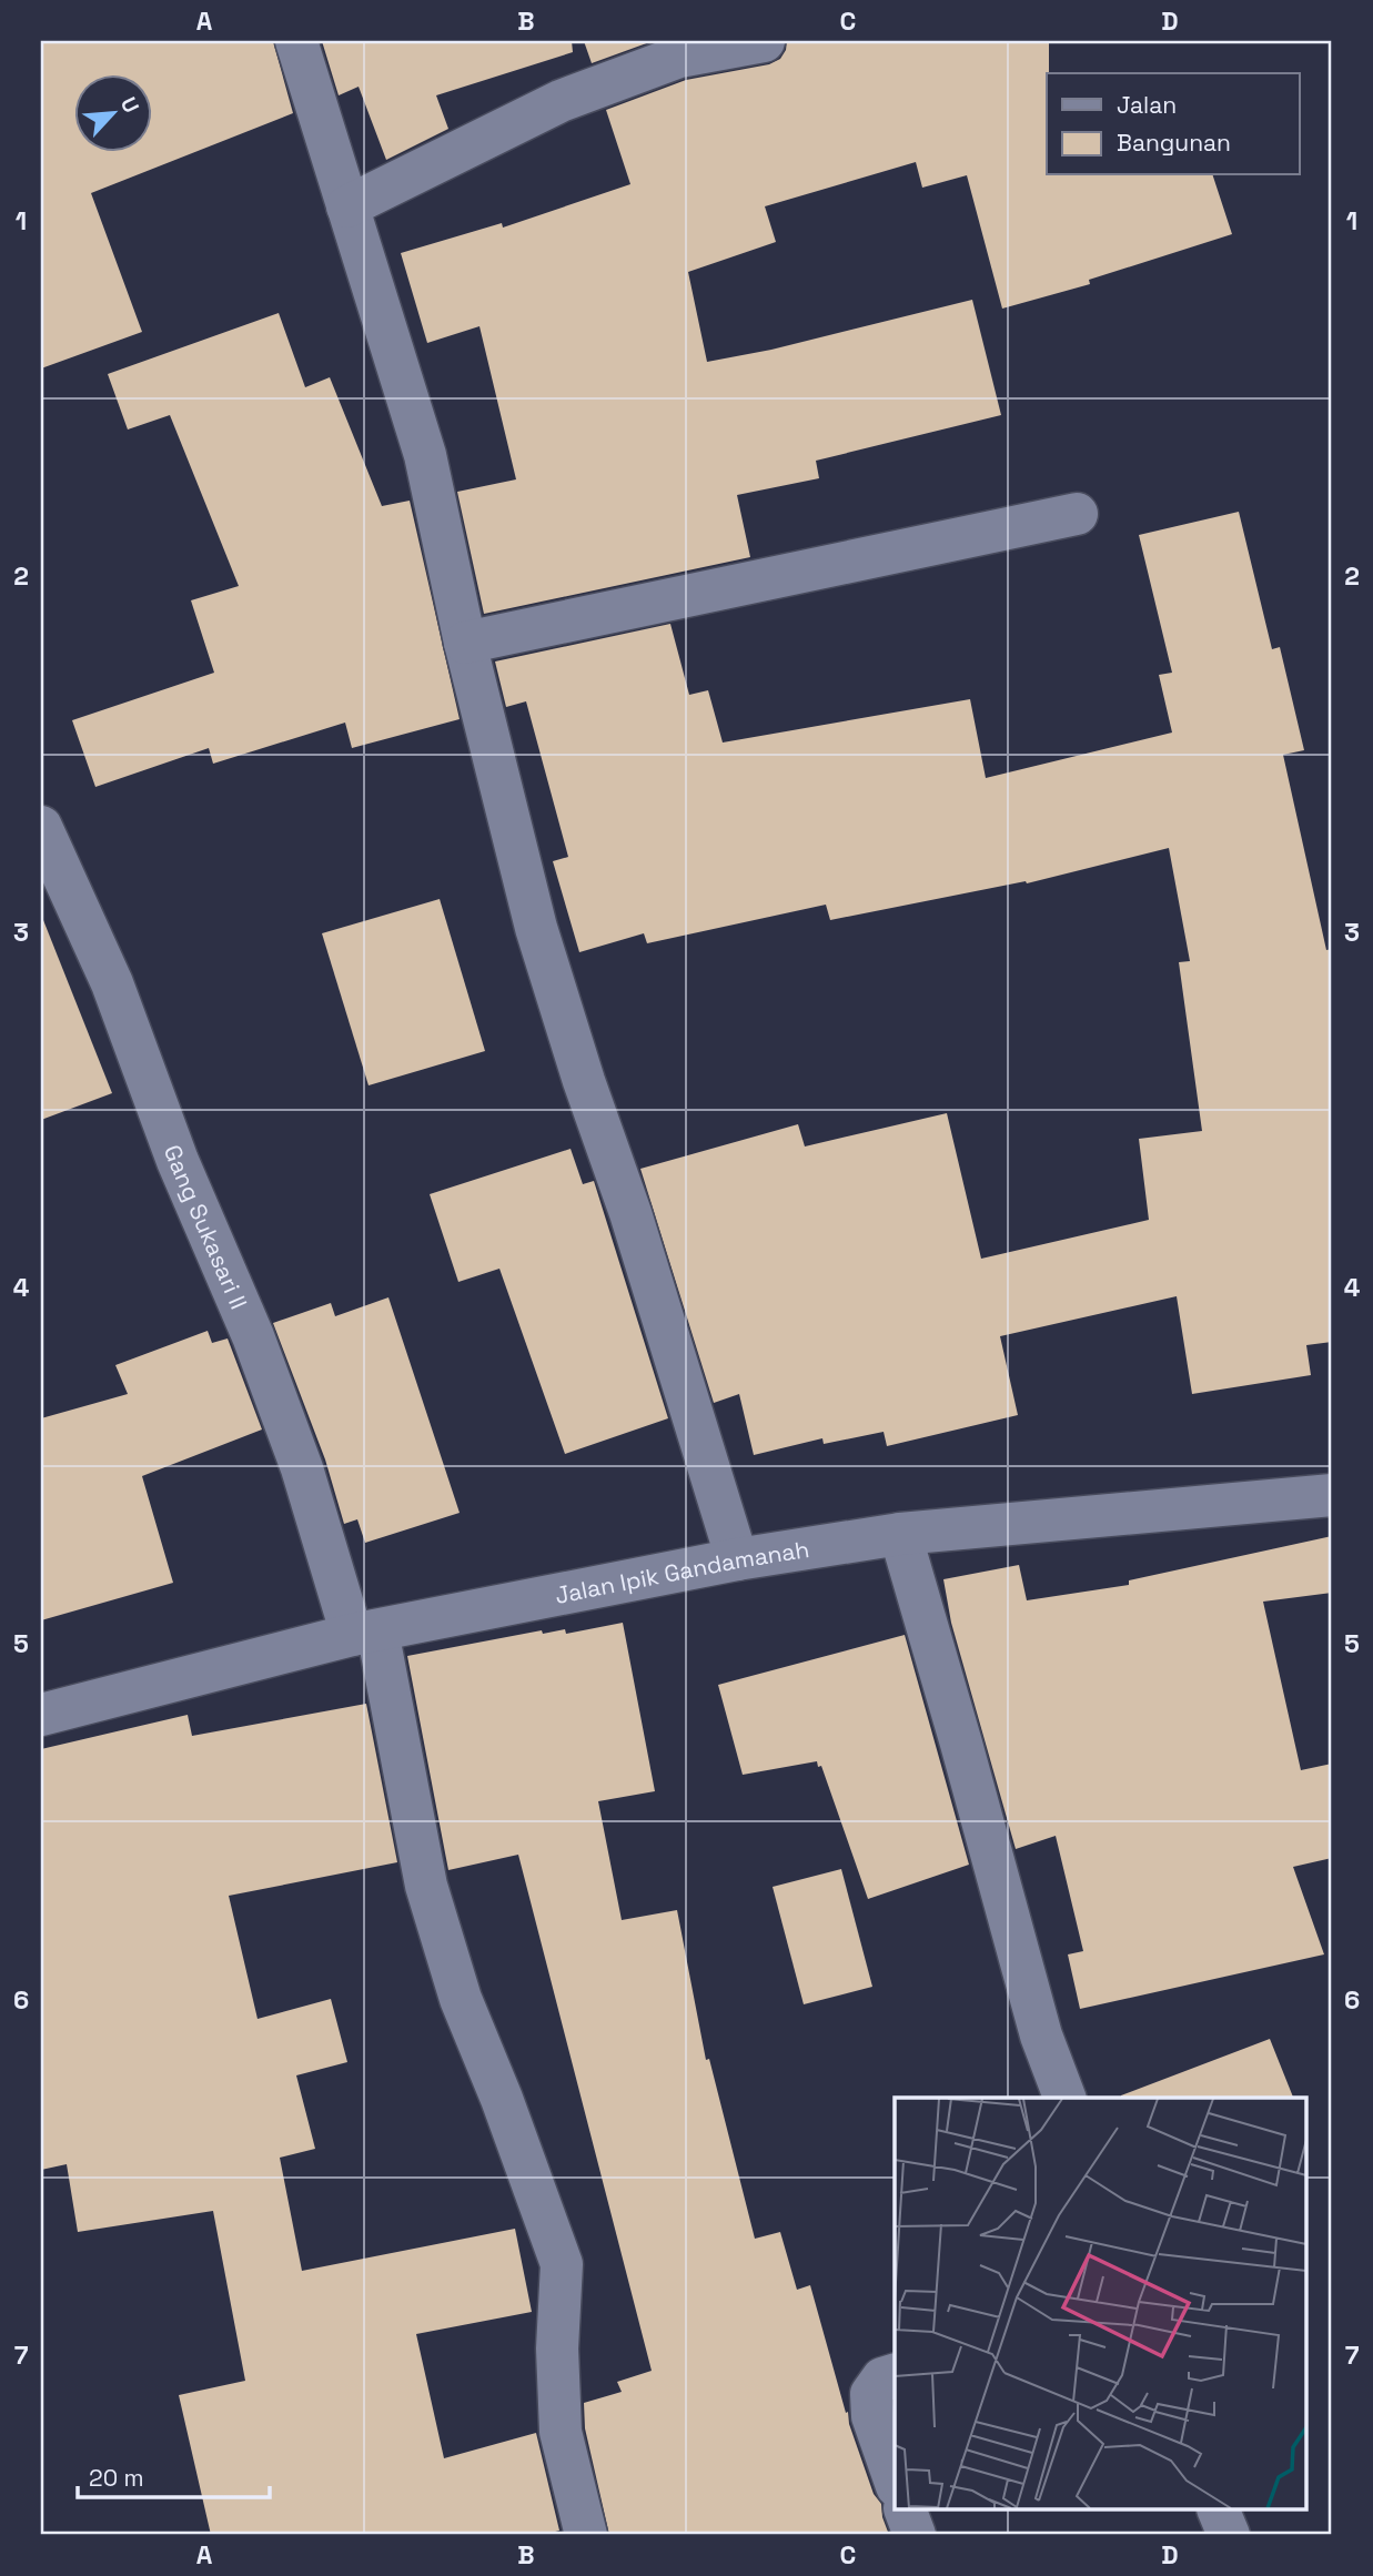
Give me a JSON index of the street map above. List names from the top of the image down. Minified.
{"streets":{"street":["Gang Sukasari II","Jalan Ipik Gandamanah"]},"crossings":[["Gang Sukasari II","Jalan Ipik Gandamanah"]],"legend":["Jalan","Bangunan"],"scale_bar":"20 m","north":"top right","grid":{"columns":["A","B","C","D"],"rows":["1","2","3","4","5","6","7"]}}
